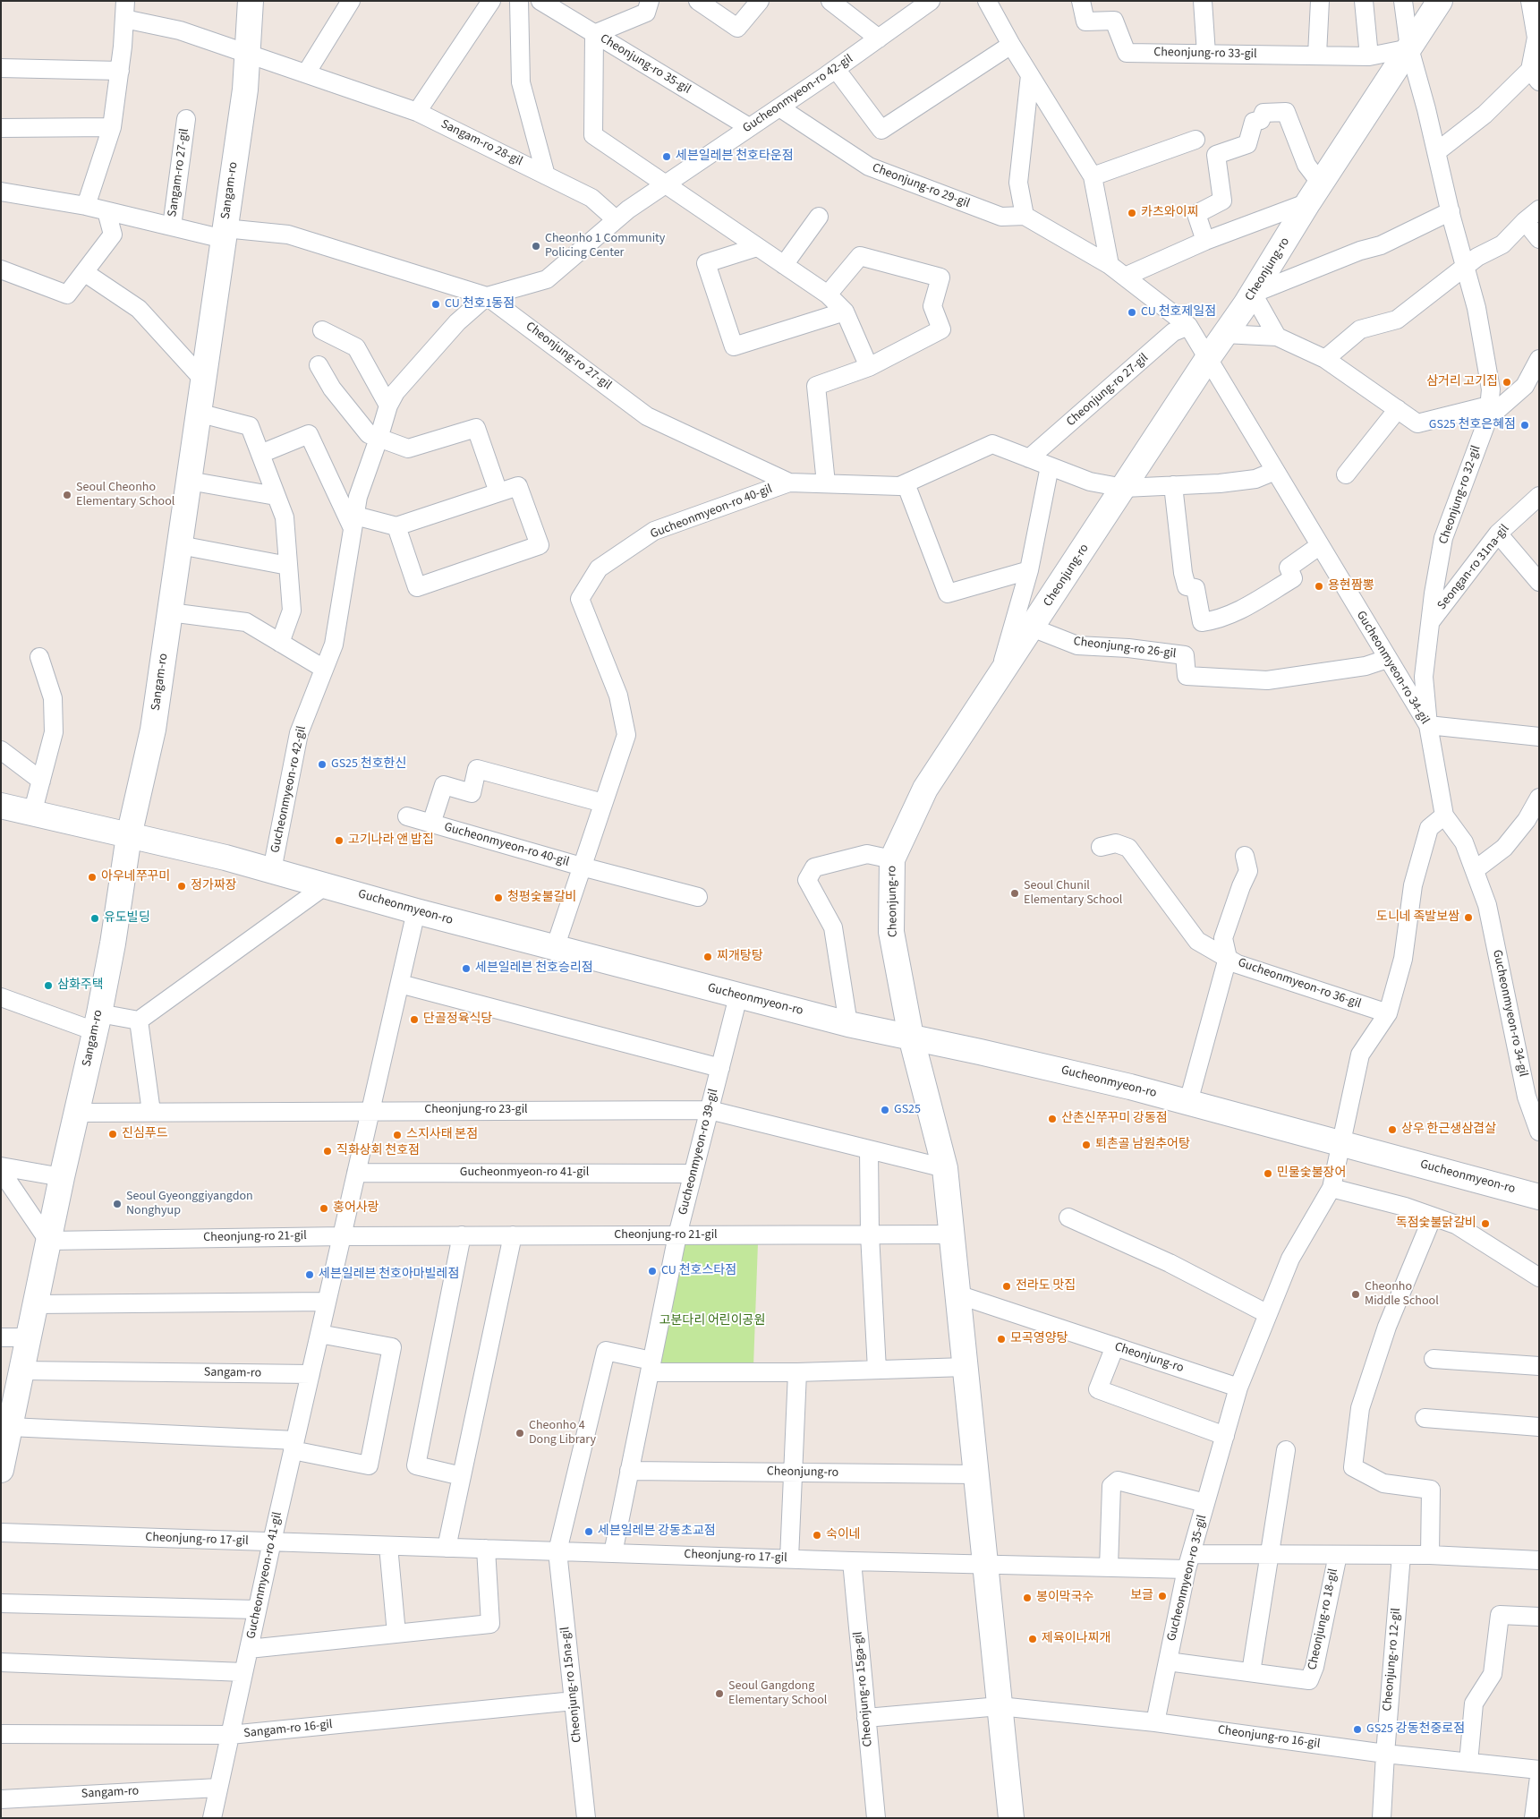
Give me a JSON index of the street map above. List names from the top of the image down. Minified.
{"streets":{"street":["Cheonjung-ro 33-gil","Cheonjung-ro 35-gil","Gucheonmyeon-ro 42-gil","Sangam-ro 28-gil","Sangam-ro 27-gil","Cheonjung-ro 29-gil","Sangam-ro","Cheonjung-ro","Cheonjung-ro 27-gil","Cheonjung-ro 32-gil","Gucheonmyeon-ro 40-gil","Seongan-ro 31na-gil","Cheonjung-ro 26-gil","Gucheonmyeon-ro 34-gil","Gucheonmyeon-ro","Gucheonmyeon-ro 36-gil","Cheonjung-ro 23-gil","Gucheonmyeon-ro 39-gil","Gucheonmyeon-ro 41-gil","Cheonjung-ro 21-gil","Cheonjung-ro 17-gil","Gucheonmyeon-ro 35-gil","Cheonjung-ro 18-gil","Cheonjung-ro 12-gil","Cheonjung-ro 15na-gil","Cheonjung-ro 15ga-gil","Sangam-ro 16-gil","Cheonjung-ro 16-gil"]},"crossings":[["Cheonjung-ro 33-gil","Cheonjung-ro"],["Cheonjung-ro 33-gil","Cheonjung-ro 32-gil"],["Cheonjung-ro 35-gil","Gucheonmyeon-ro 42-gil"],["Gucheonmyeon-ro 42-gil","Sangam-ro 28-gil"],["Gucheonmyeon-ro 42-gil","Cheonjung-ro 29-gil"],["Gucheonmyeon-ro 42-gil","Cheonjung-ro 27-gil"],["Gucheonmyeon-ro 42-gil","Gucheonmyeon-ro"],["Sangam-ro 28-gil","Sangam-ro"],["Sangam-ro 27-gil","Sangam-ro"],["Sangam-ro 27-gil","Cheonjung-ro 27-gil"],["Sangam-ro","Cheonjung-ro 27-gil"],["Sangam-ro","Gucheonmyeon-ro"],["Sangam-ro","Cheonjung-ro 23-gil"],["Sangam-ro","Gucheonmyeon-ro 41-gil"],["Sangam-ro","Cheonjung-ro 21-gil"],["Cheonjung-ro","Cheonjung-ro 27-gil"],["Cheonjung-ro","Cheonjung-ro 32-gil"],["Cheonjung-ro","Cheonjung-ro 26-gil"],["Cheonjung-ro","Gucheonmyeon-ro 34-gil"],["Cheonjung-ro","Gucheonmyeon-ro"],["Cheonjung-ro","Cheonjung-ro 23-gil"],["Cheonjung-ro","Gucheonmyeon-ro 39-gil"],["Cheonjung-ro","Cheonjung-ro 21-gil"],["Cheonjung-ro","Cheonjung-ro 17-gil"],["Cheonjung-ro","Gucheonmyeon-ro 35-gil"],["Cheonjung-ro","Cheonjung-ro 18-gil"],["Cheonjung-ro","Cheonjung-ro 16-gil"],["Cheonjung-ro 27-gil","Gucheonmyeon-ro 40-gil"],["Cheonjung-ro 32-gil","Seongan-ro 31na-gil"],["Cheonjung-ro 32-gil","Gucheonmyeon-ro 34-gil"],["Gucheonmyeon-ro 40-gil","Gucheonmyeon-ro"],["Cheonjung-ro 26-gil","Gucheonmyeon-ro 34-gil"],["Gucheonmyeon-ro","Gucheonmyeon-ro 39-gil"],["Gucheonmyeon-ro","Gucheonmyeon-ro 41-gil"],["Gucheonmyeon-ro","Gucheonmyeon-ro 35-gil"],["Cheonjung-ro 23-gil","Gucheonmyeon-ro 39-gil"],["Cheonjung-ro 23-gil","Gucheonmyeon-ro 41-gil"],["Gucheonmyeon-ro 39-gil","Gucheonmyeon-ro 41-gil"],["Gucheonmyeon-ro 39-gil","Cheonjung-ro 21-gil"],["Gucheonmyeon-ro 39-gil","Cheonjung-ro 17-gil"],["Gucheonmyeon-ro 41-gil","Cheonjung-ro 21-gil"],["Gucheonmyeon-ro 41-gil","Cheonjung-ro 17-gil"],["Gucheonmyeon-ro 41-gil","Sangam-ro 16-gil"],["Cheonjung-ro 17-gil","Cheonjung-ro 18-gil"],["Cheonjung-ro 17-gil","Cheonjung-ro 15na-gil"],["Cheonjung-ro 17-gil","Cheonjung-ro 15ga-gil"],["Gucheonmyeon-ro 35-gil","Cheonjung-ro 18-gil"],["Gucheonmyeon-ro 35-gil","Cheonjung-ro 16-gil"],["Cheonjung-ro 18-gil","Cheonjung-ro 12-gil"],["Cheonjung-ro 12-gil","Cheonjung-ro 16-gil"],["Cheonjung-ro 15na-gil","Sangam-ro 16-gil"]],"parks":["고분다리 어린이공원"],"places":["세븐일레븐 천호타운점","카츠와이찌","Cheonho 1 Community Policing Center","CU 천호1동점","CU 천호제일점","삼거리 고기집","GS25 천호은혜점","Seoul Cheonho Elementary School","용현짬뽕","GS25 천호한신","고기나라 앤 밥집","아우네쭈꾸미","정가짜장","Seoul Chunil Elementary School","청평숯불갈비","도니네 족발보쌈","유도빌딩","찌개탕탕","세븐일레븐 천호승리점","삼화주택","단골정육식당","GS25","산촌신쭈꾸미 강동점","상우 한근생삼겹살","진심푸드","스지사태 본점","퇴촌골 남원추어탕","직화상회 천호점","민물숯불장어","Seoul Gyeonggiyangdon Nonghyup","홍어사랑","독점숯불닭갈비","CU 천호스타점","세븐일레븐 천호아마빌레점","전라도 맛집","Cheonho Middle School","모곡영양탕","Cheonho 4 Dong Library","세븐일레븐 강동초교점","숙이네","보글","봉이막국수","제육이나찌개","Seoul Gangdong Elementary School","GS25 강동천중로점"]}
